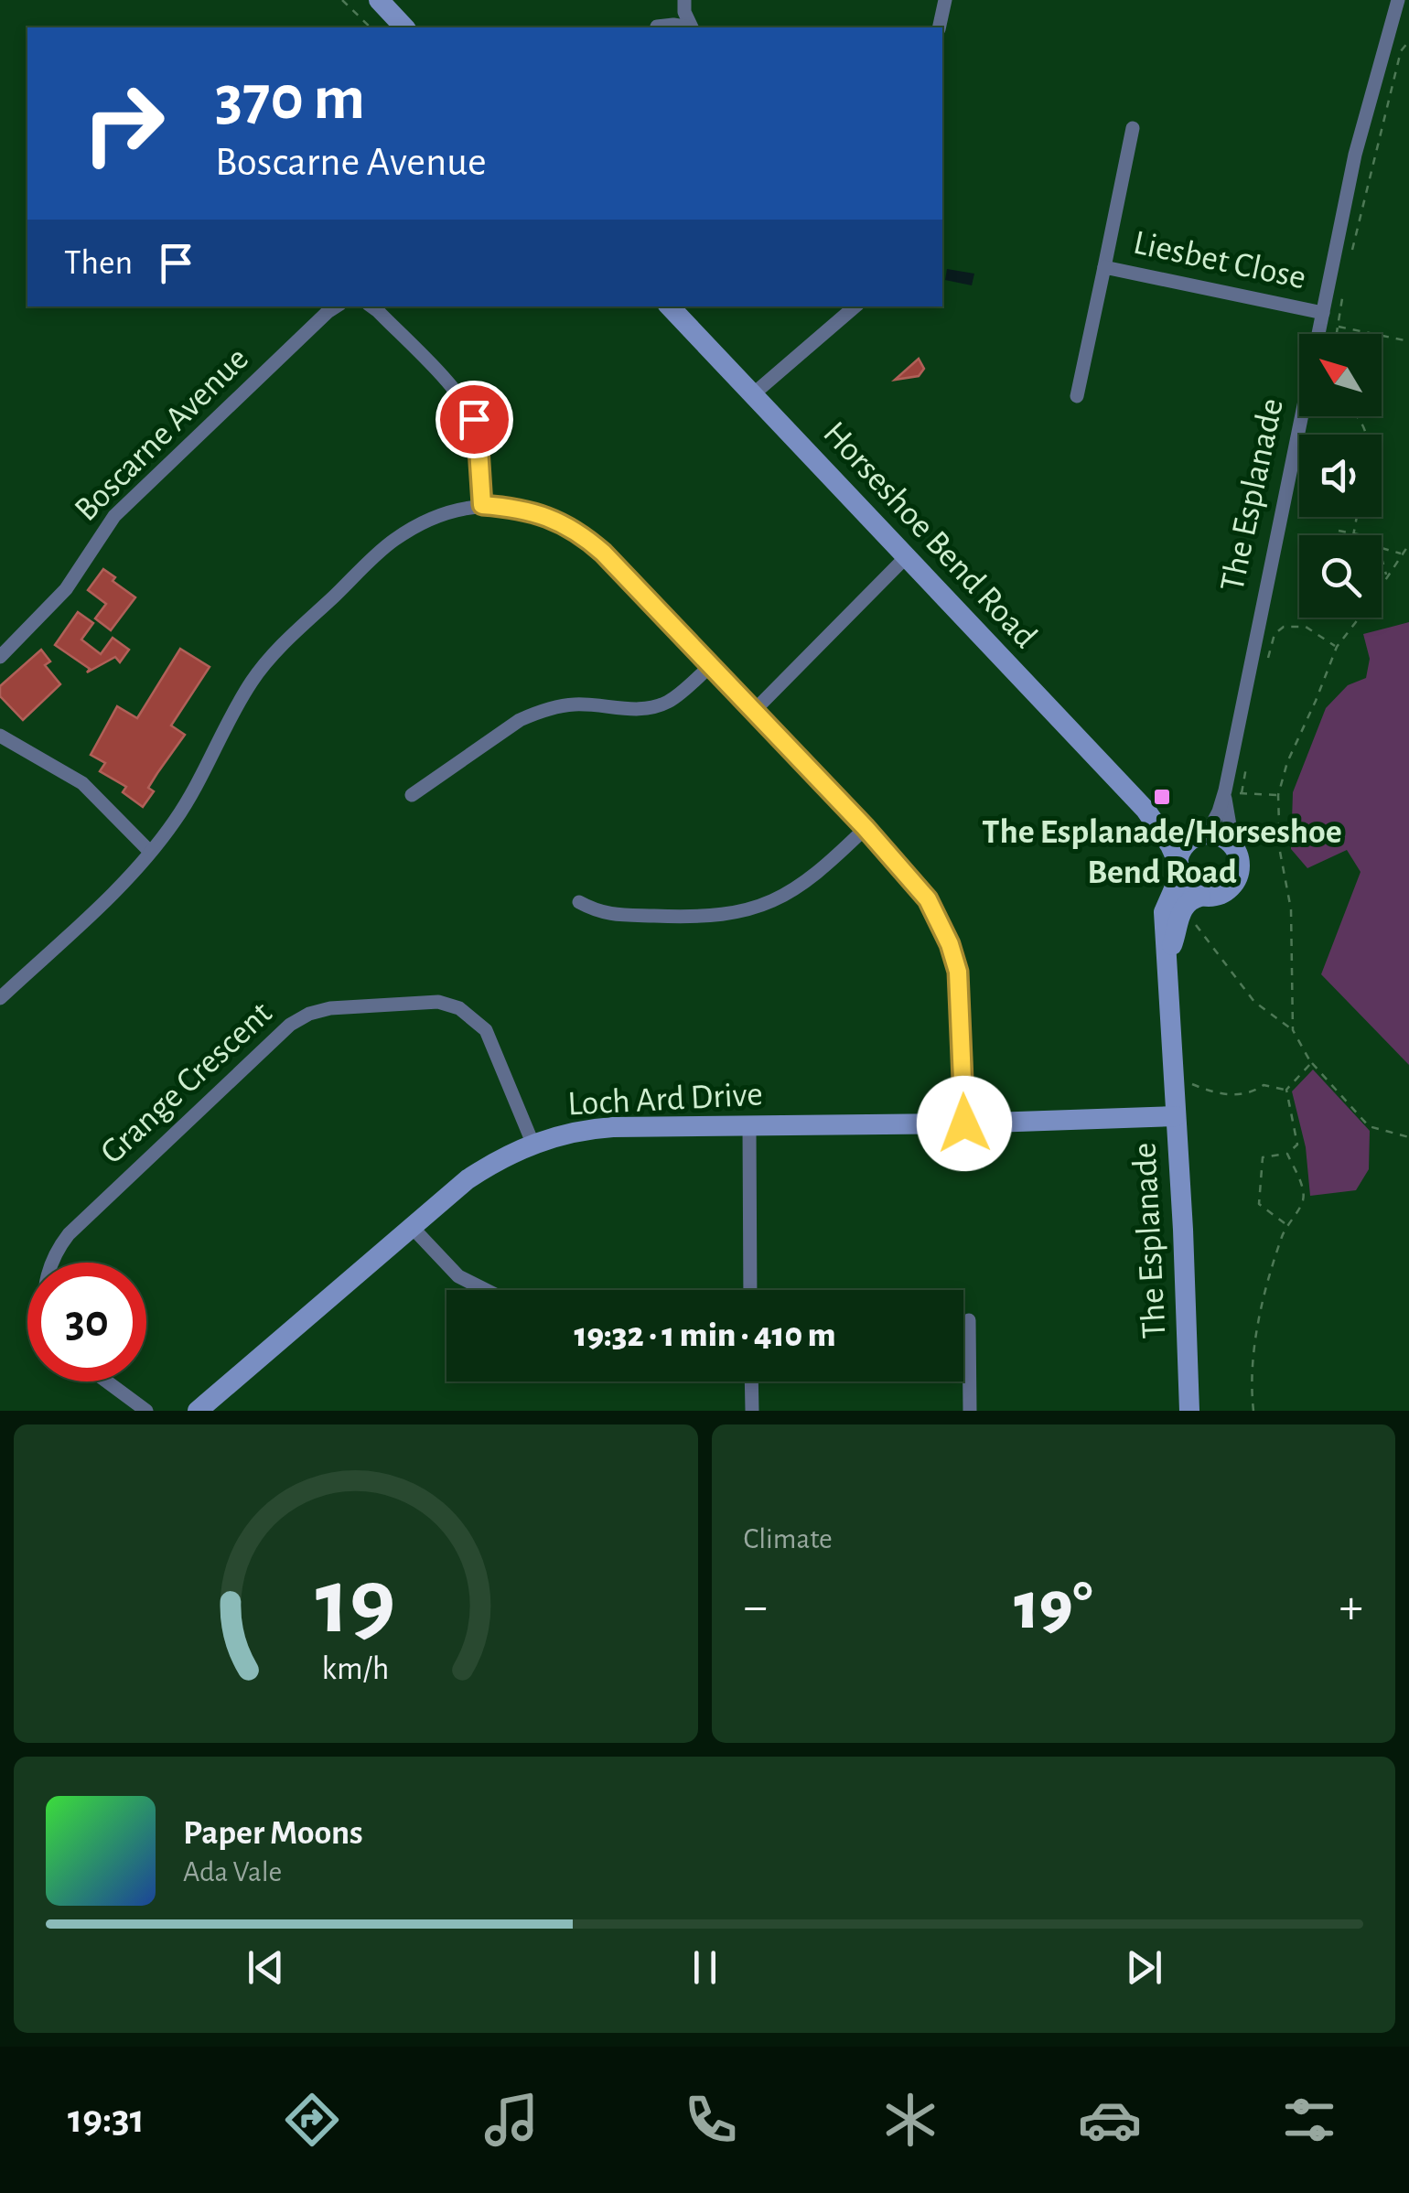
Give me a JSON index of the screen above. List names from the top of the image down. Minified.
{"streets":{"street":["Liesbet Close","Boscarne Avenue","The Esplanade","Horseshoe Bend Road","Grange Crescent","Loch Ard Drive"]},"crossings":[["Liesbet Close","The Esplanade"],["The Esplanade","Horseshoe Bend Road"],["The Esplanade","Loch Ard Drive"],["Grange Crescent","Loch Ard Drive"]],"places":{"transit":["The Esplanade/Horseshoe Bend Road"]},"north":"top left","page":{"turn":["370 m","Boscarne Avenue"],"then":"Then","limit":"30","trip":"19:32 · 1 min · 410 m","tile":"Climate","heat":["−","19°","+"],"song":["Paper Moons","Ada Vale"],"tabs":"19:31","gauge":["19","km/h"]}}
